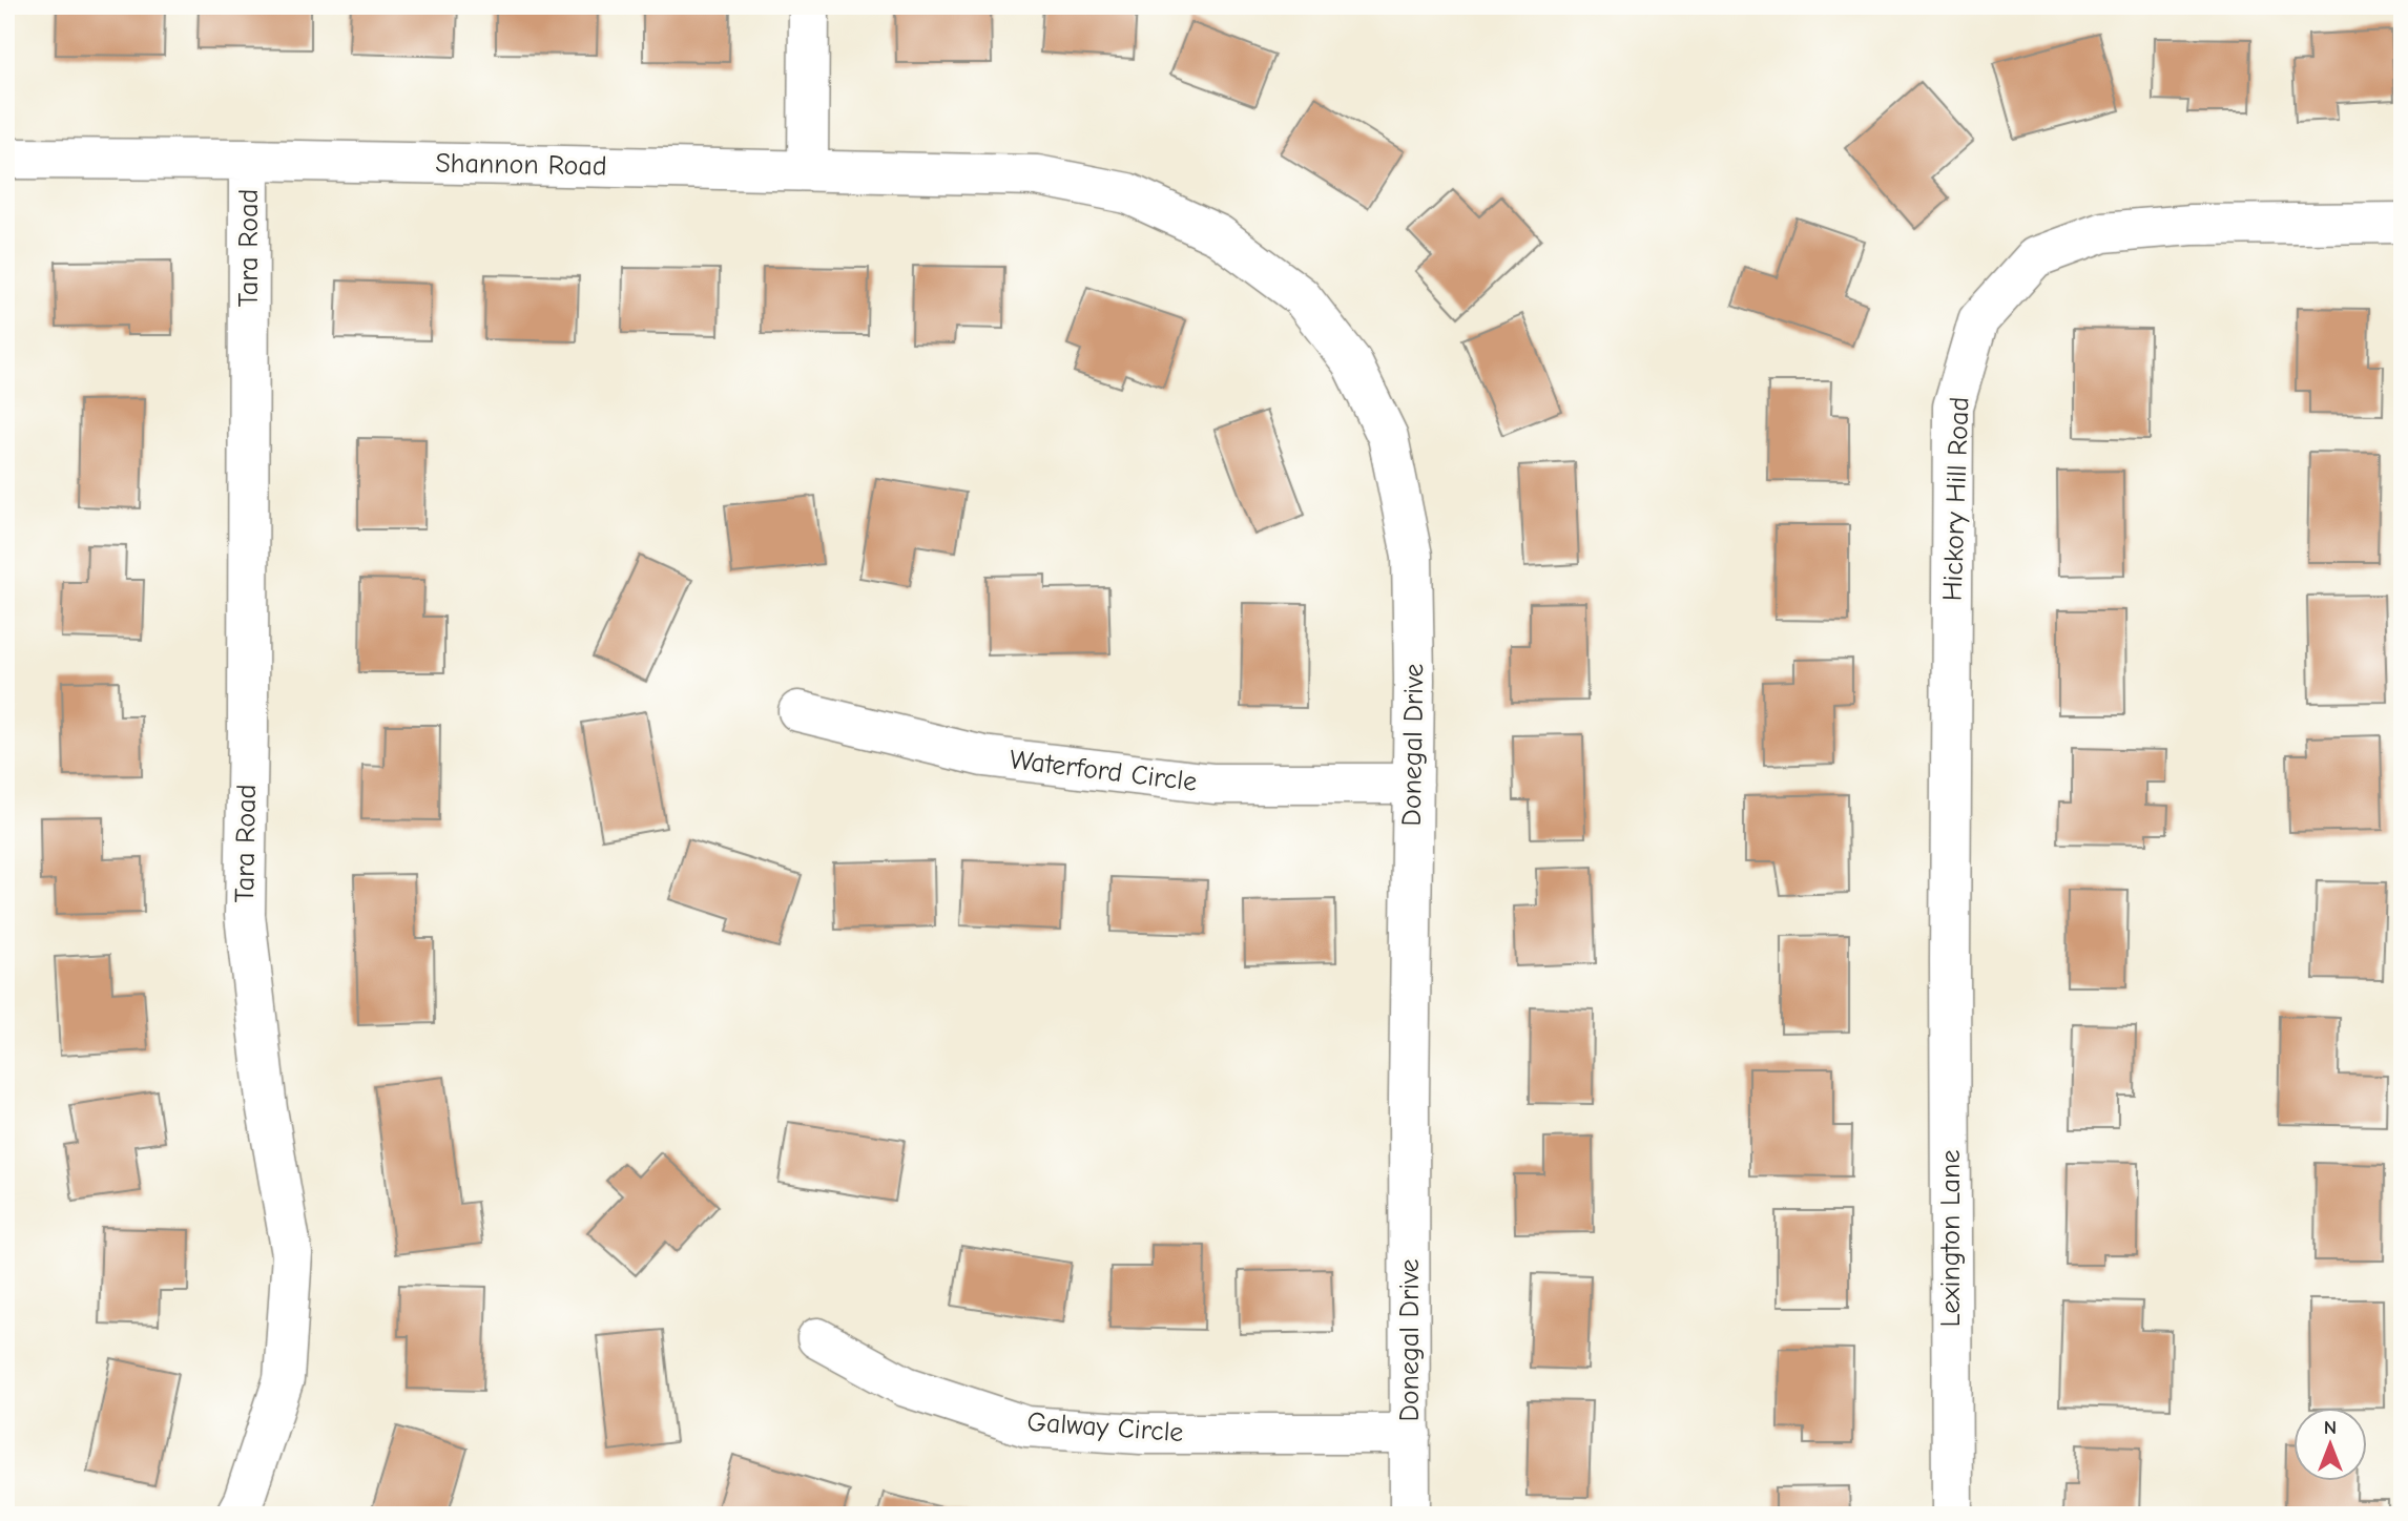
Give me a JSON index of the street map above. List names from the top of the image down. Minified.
{"streets":{"street":["Shannon Road","Tara Road","Hickory Hill Road","Donegal Drive","Waterford Circle","Lexington Lane","Galway Circle"]},"crossings":[["Shannon Road","Tara Road"],["Shannon Road","Donegal Drive"],["Hickory Hill Road","Lexington Lane"],["Donegal Drive","Waterford Circle"],["Donegal Drive","Galway Circle"]],"north":"top"}
